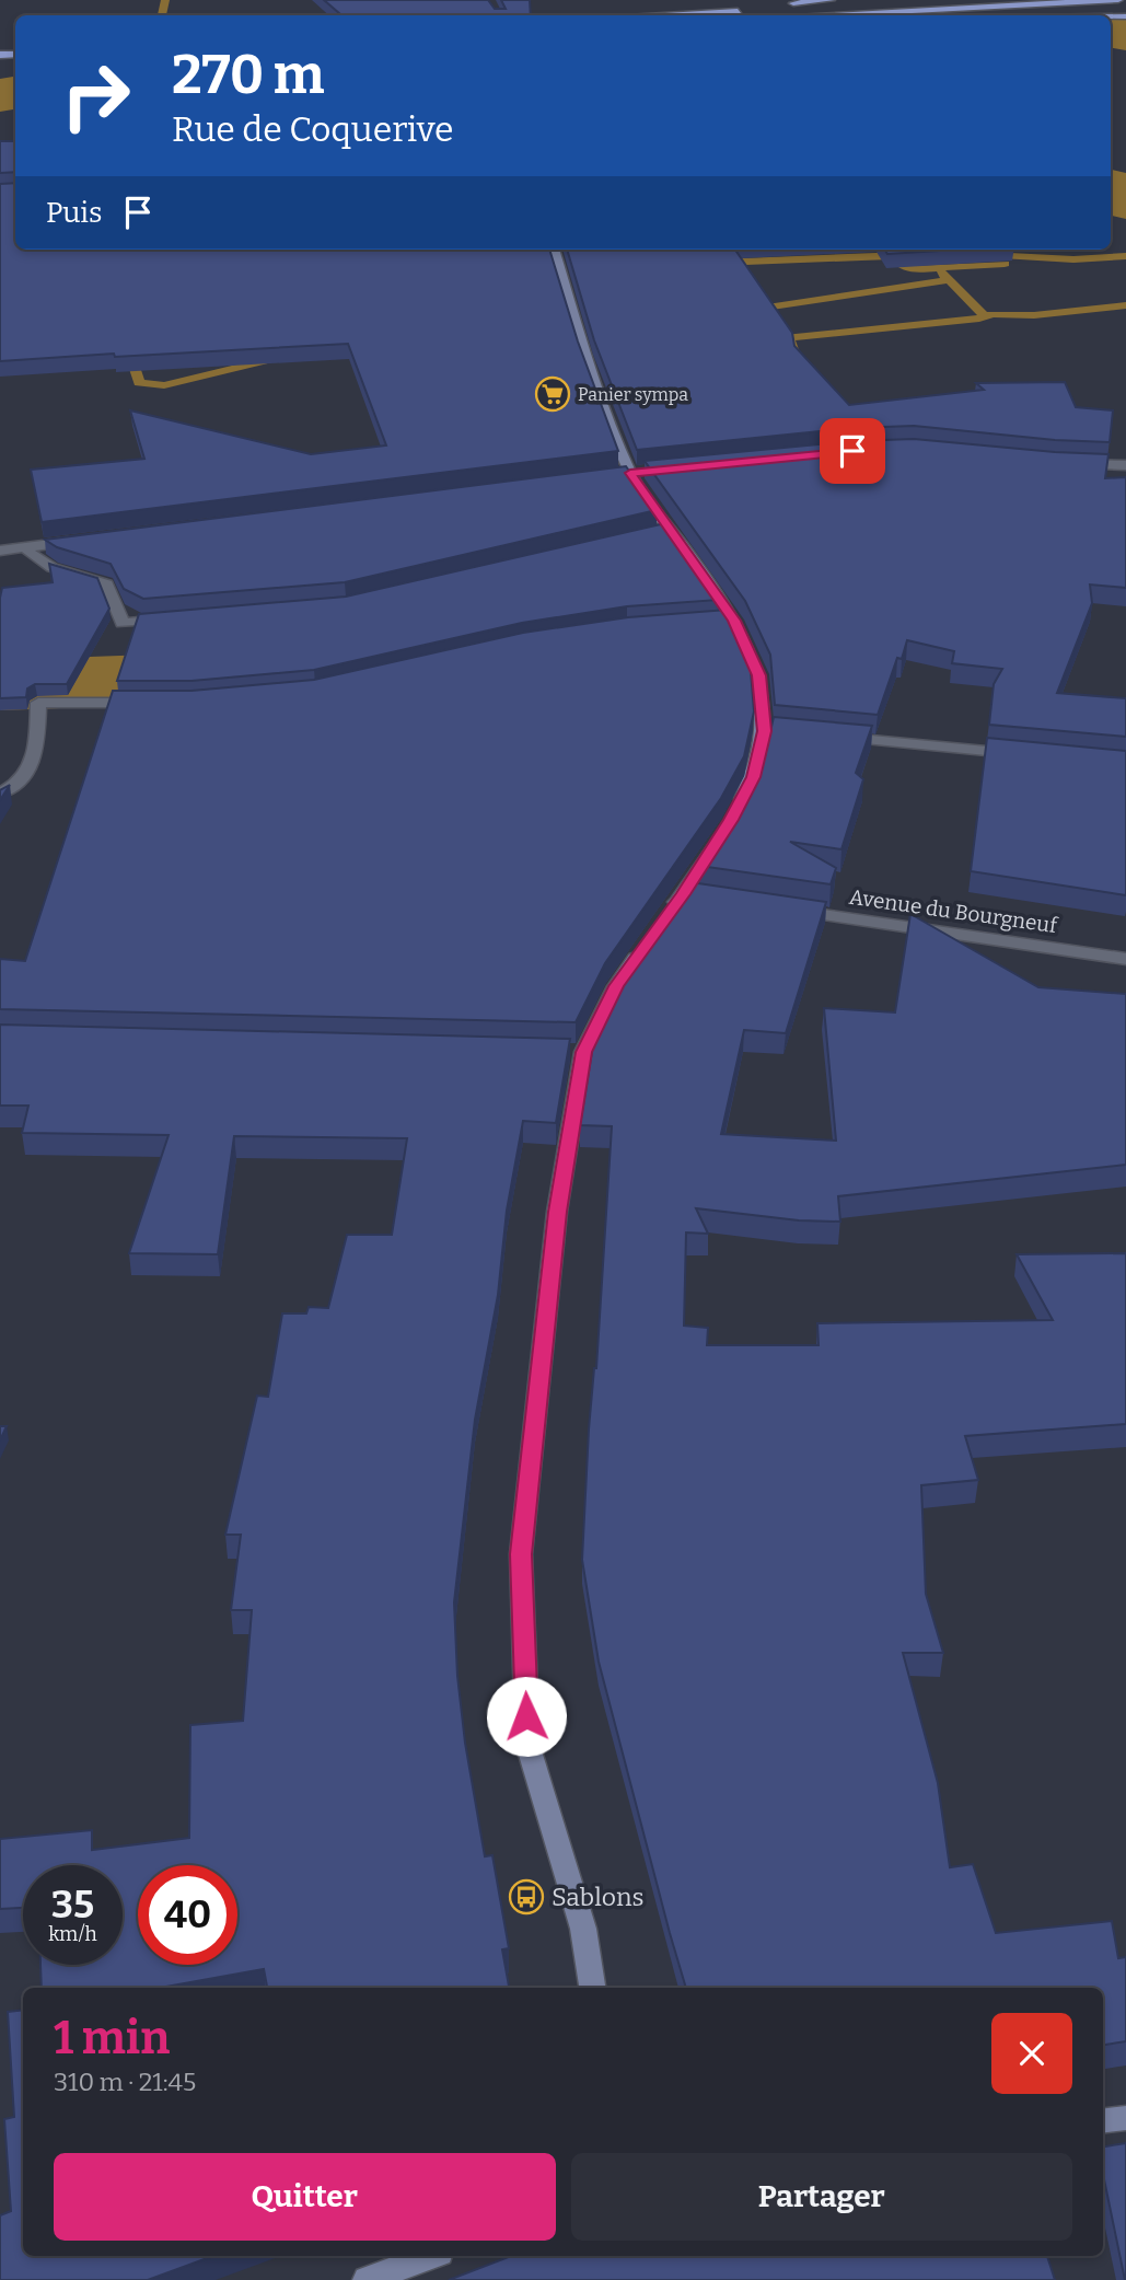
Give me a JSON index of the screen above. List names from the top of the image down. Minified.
{"streets":{"street":["Avenue du Bourgneuf"]},"places":{"supermarket":["Panier sympa"],"bus stop":["Sablons"]},"page":{"turn":["270 m","Rue de Coquerive"],"then":"Puis","speed":"35 km/h","limit":"40","heading":["1 min","310 m · 21:45"],"buttons":["Quitter","Partager"]}}
